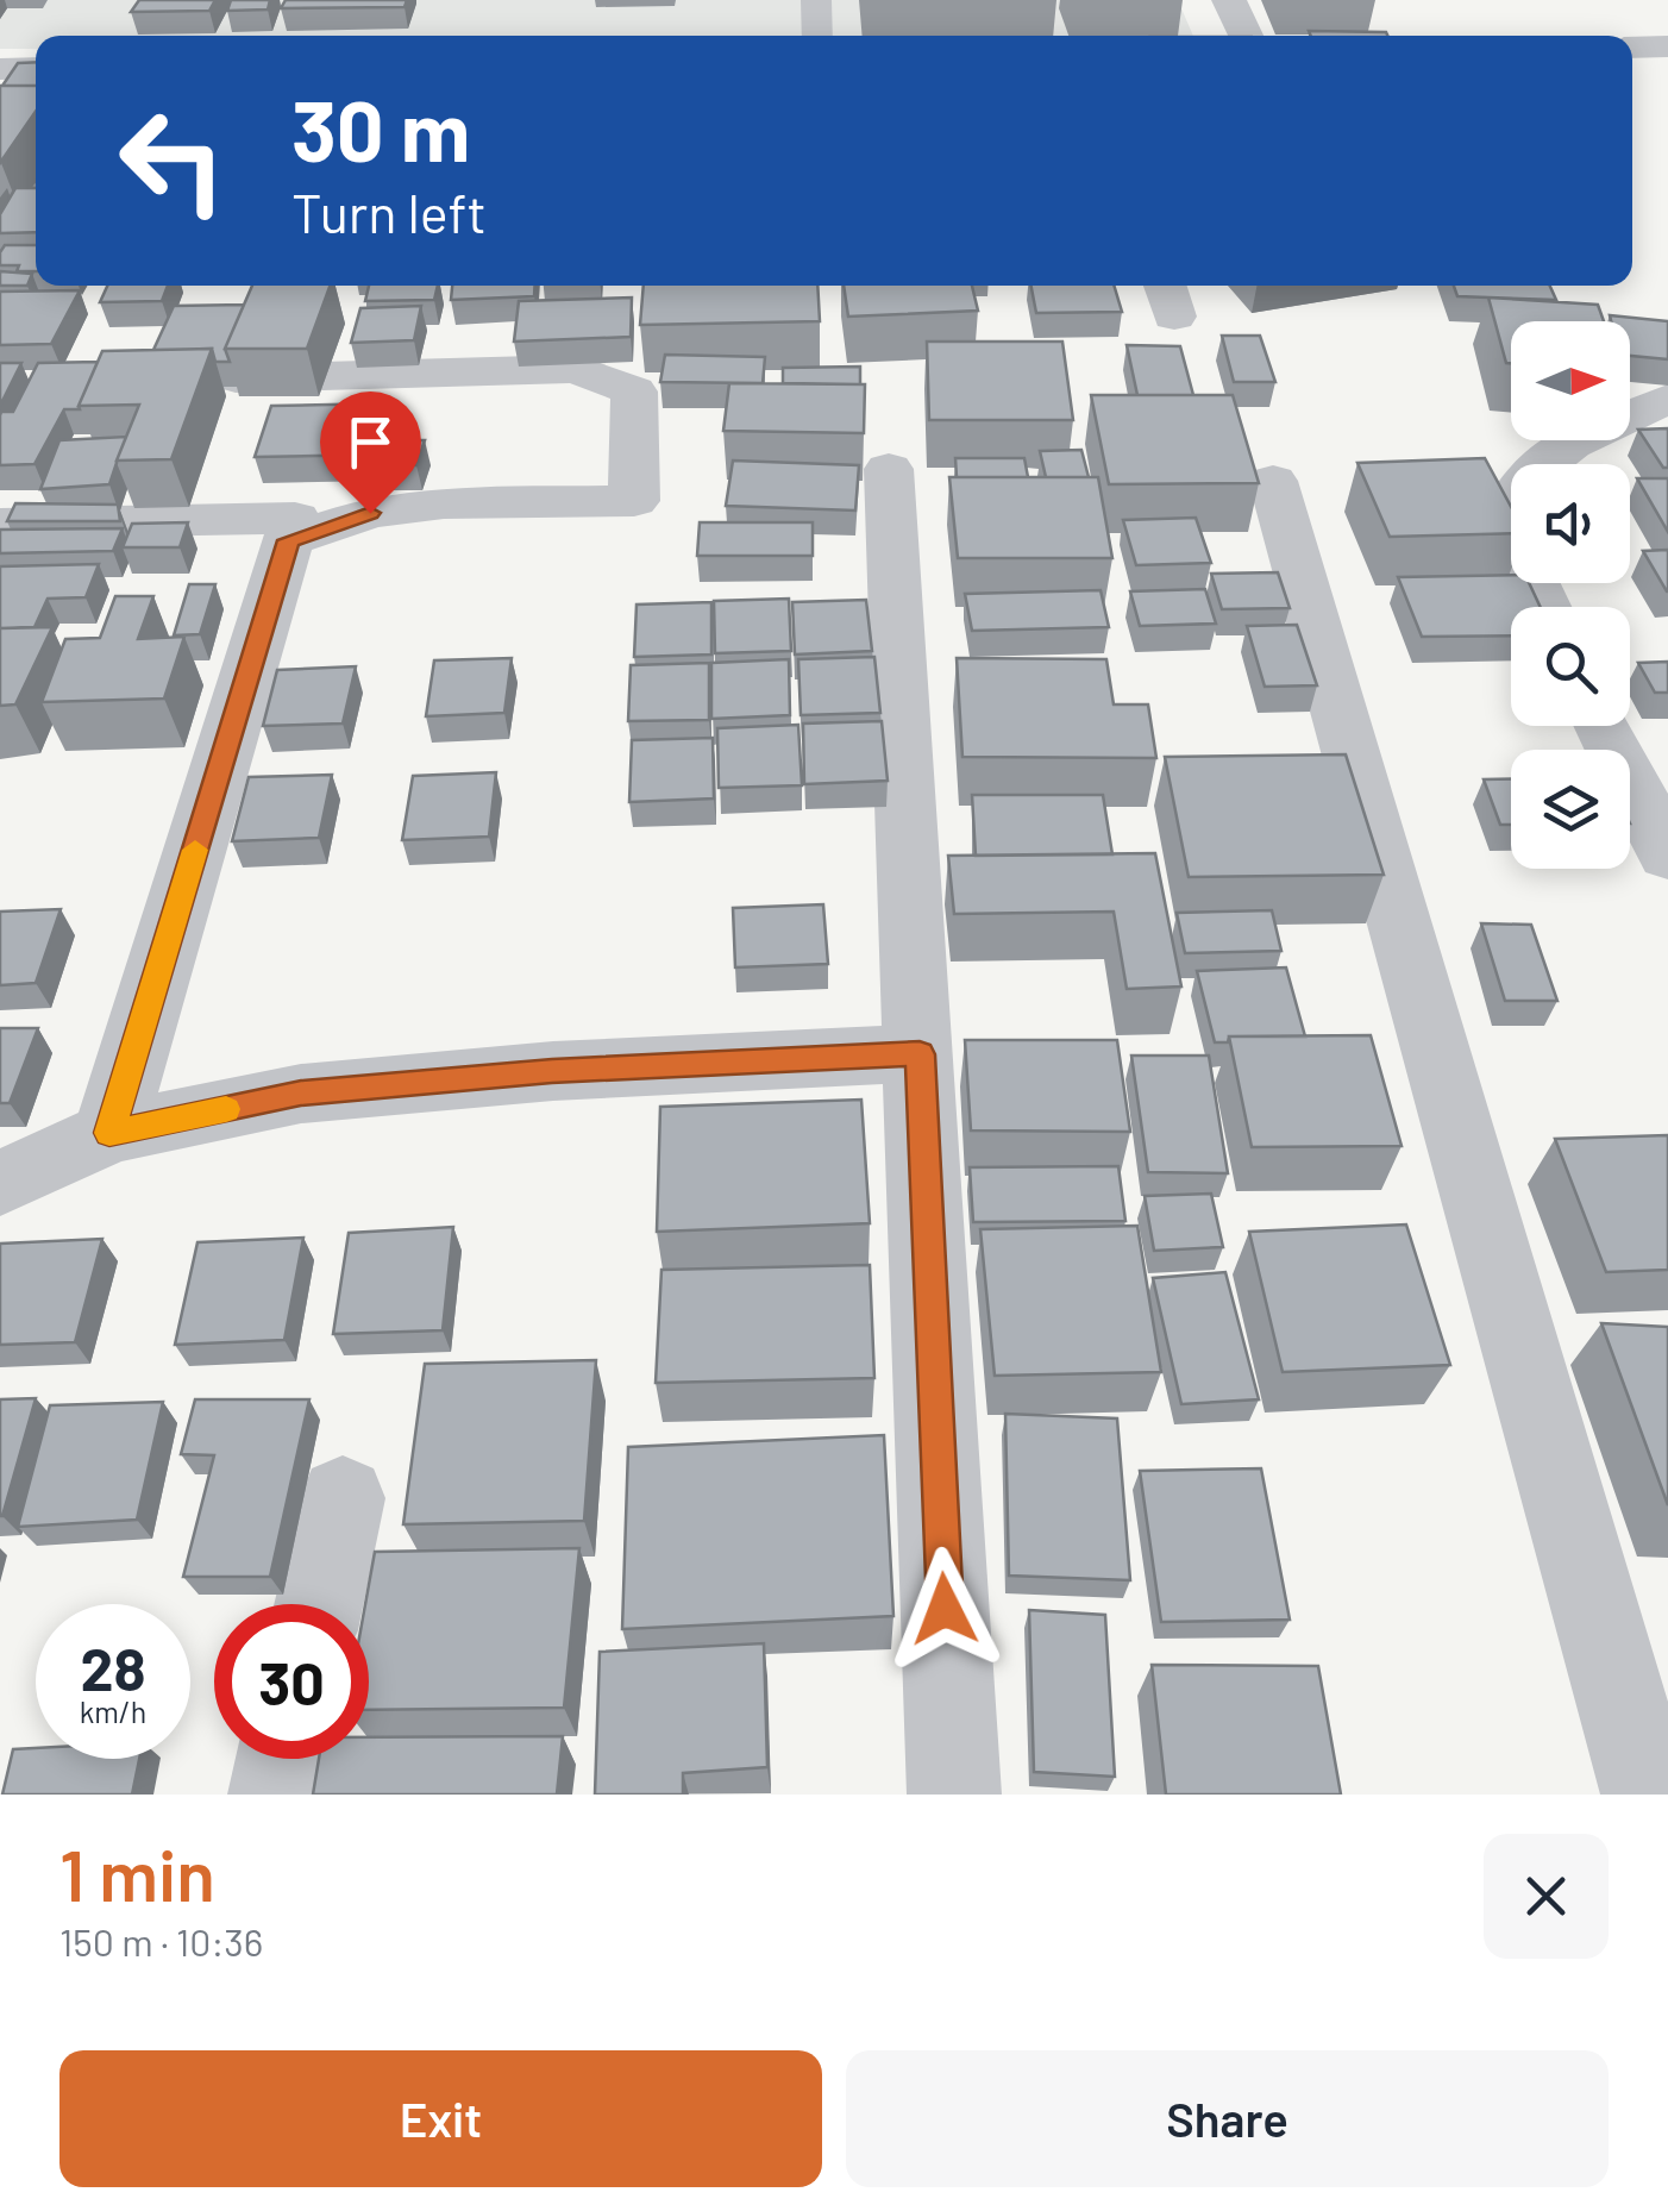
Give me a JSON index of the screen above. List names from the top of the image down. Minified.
{"north":"right","page":{"turn":["30 m","Turn left"],"speed":"28 km/h","limit":"30","heading":["1 min","150 m · 10:36"],"buttons":["Exit","Share"]}}
